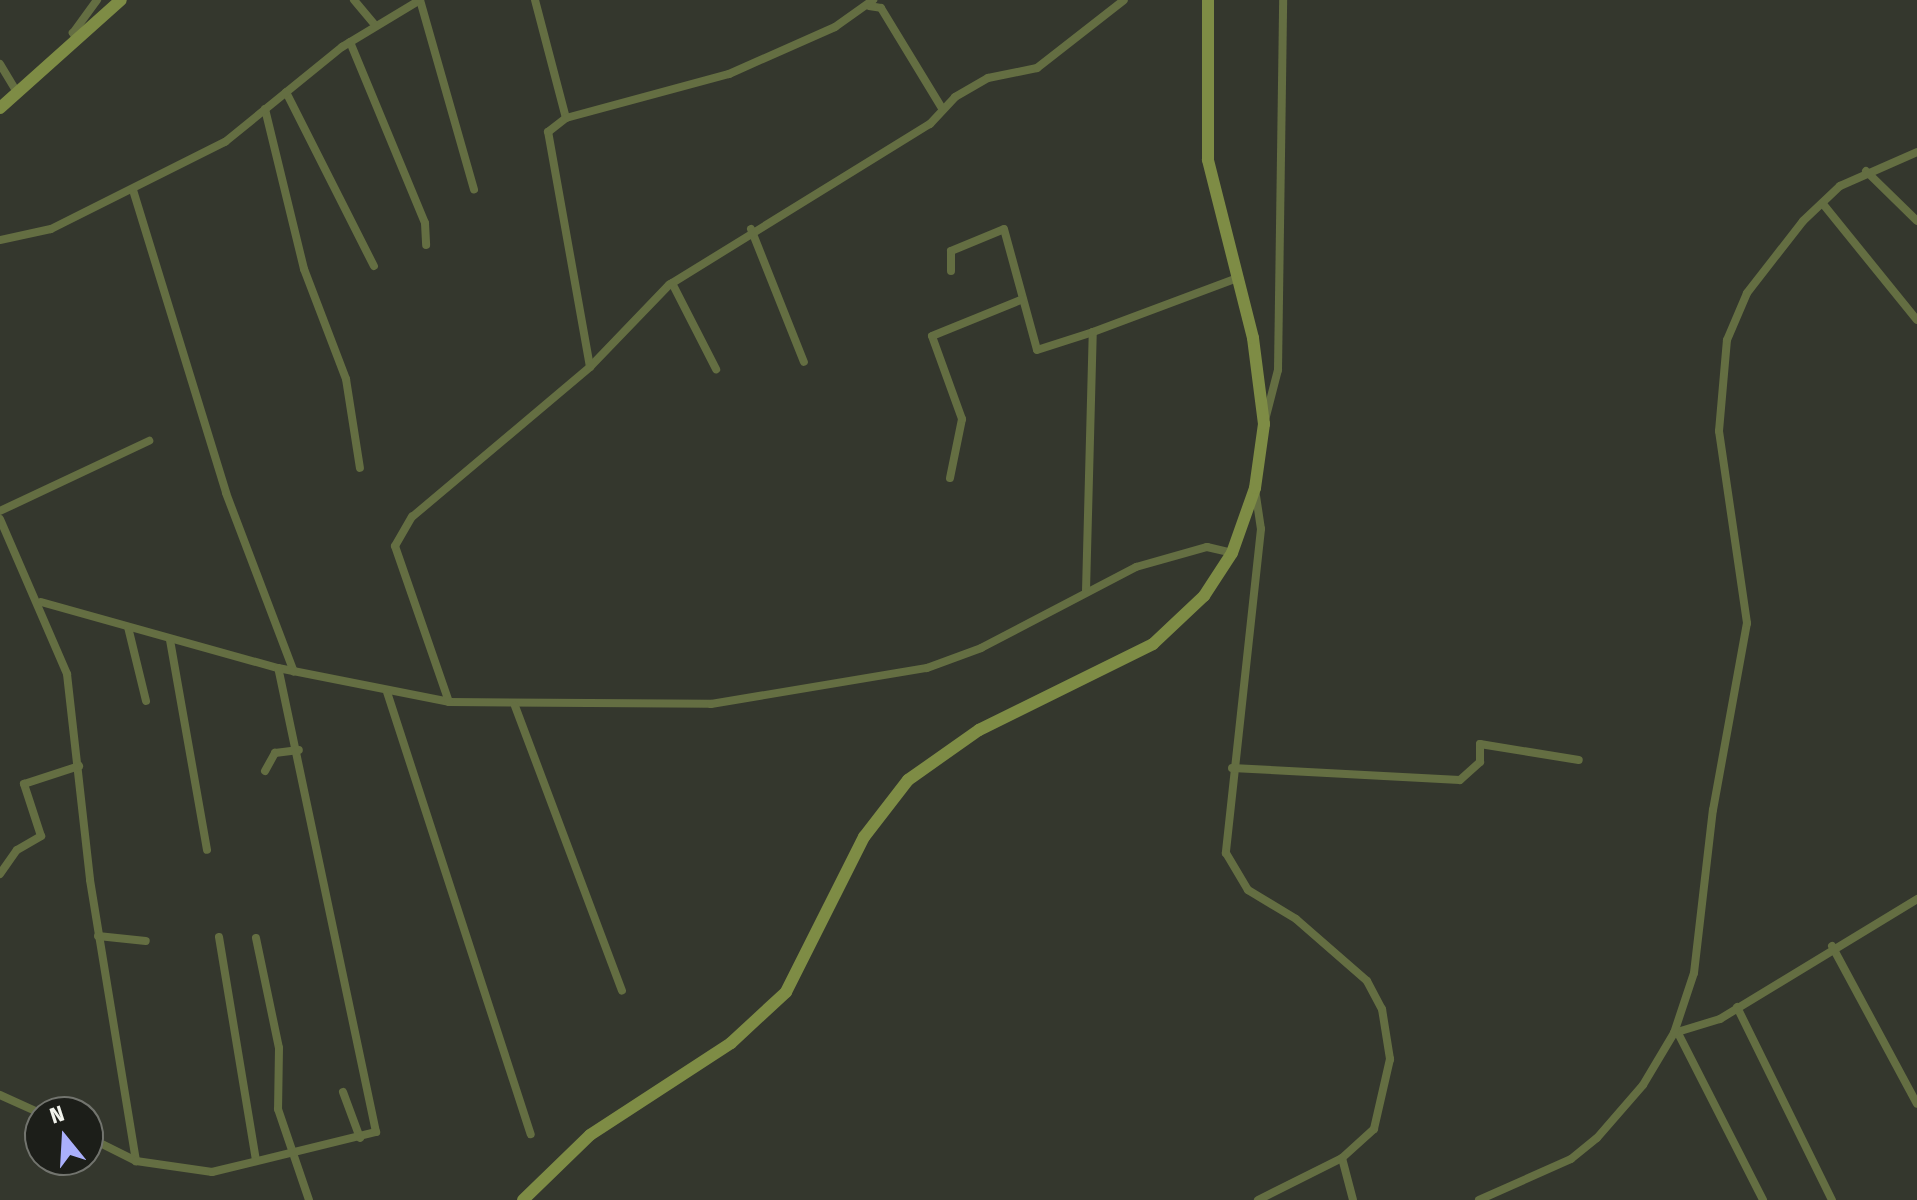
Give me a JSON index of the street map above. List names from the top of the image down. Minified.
{"north":"top"}
